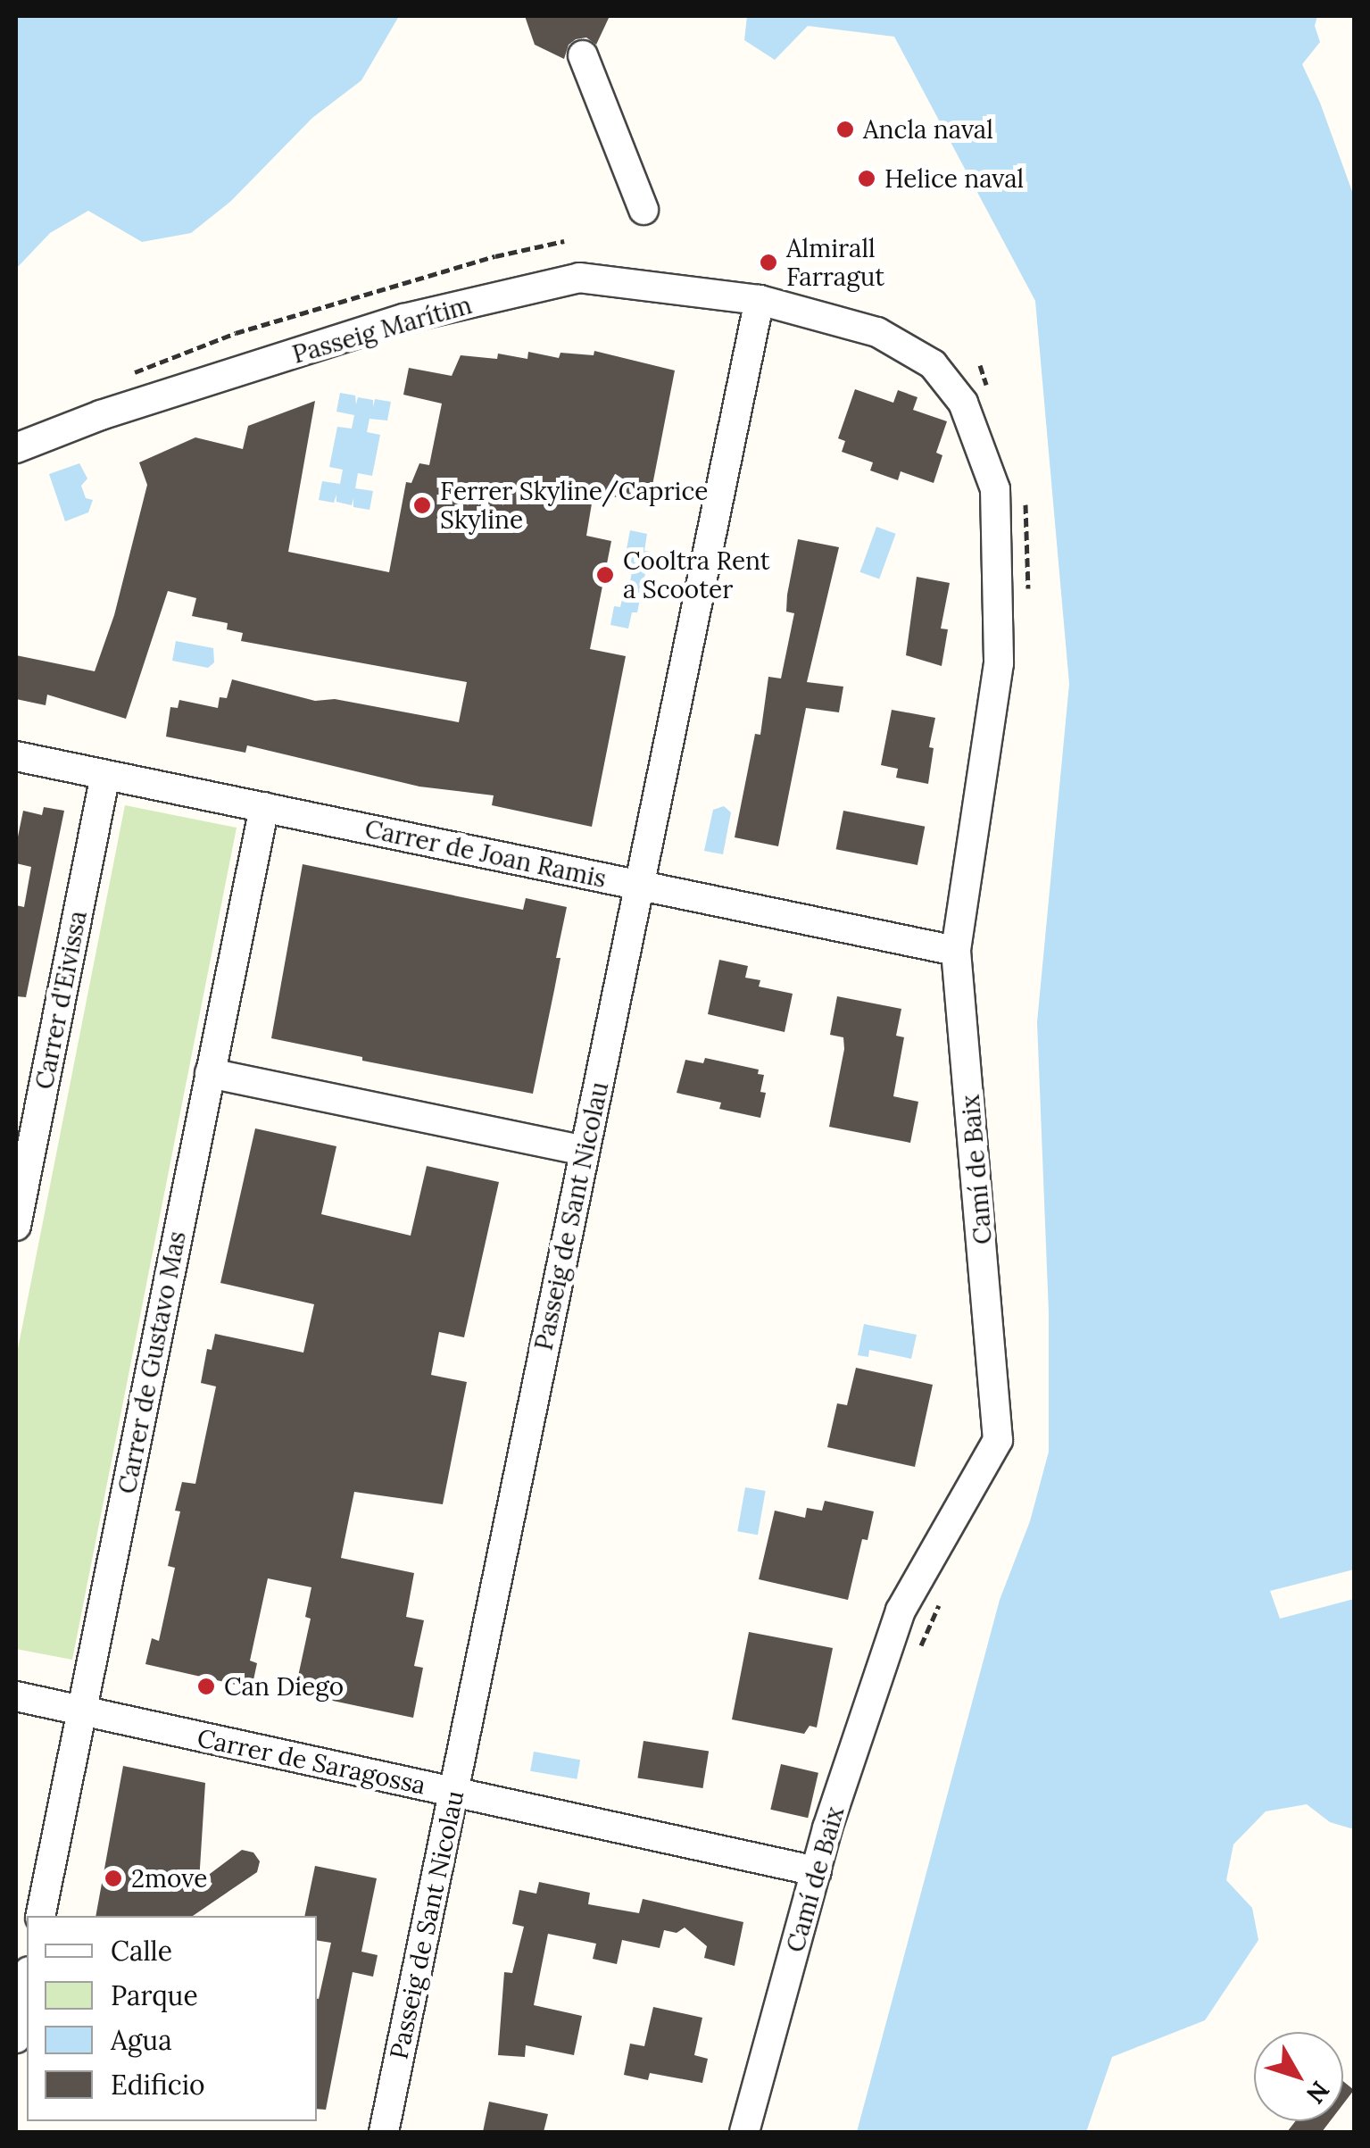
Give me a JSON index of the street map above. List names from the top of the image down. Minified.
{"streets":{"street":["Passeig Marítim","Carrer de Joan Ramis","Carrer d'Eivissa","Camí de Baix","Passeig de Sant Nicolau","Carrer de Gustavo Mas","Carrer de Saragossa"]},"crossings":[["Passeig Marítim","Camí de Baix"],["Passeig Marítim","Passeig de Sant Nicolau"],["Carrer de Joan Ramis","Carrer d'Eivissa"],["Carrer de Joan Ramis","Camí de Baix"],["Carrer de Joan Ramis","Passeig de Sant Nicolau"],["Carrer de Joan Ramis","Carrer de Gustavo Mas"],["Camí de Baix","Passeig de Sant Nicolau"],["Camí de Baix","Carrer de Saragossa"],["Passeig de Sant Nicolau","Carrer de Saragossa"],["Carrer de Gustavo Mas","Carrer de Saragossa"]],"places":["Ancla naval","Helice naval","Almirall Farragut","Ferrer Skyline/Caprice Skyline","Cooltra Rent a Scooter","Can Diego","2move"],"legend":["Calle","Parque","Agua","Edificio"],"north":"bottom right"}
